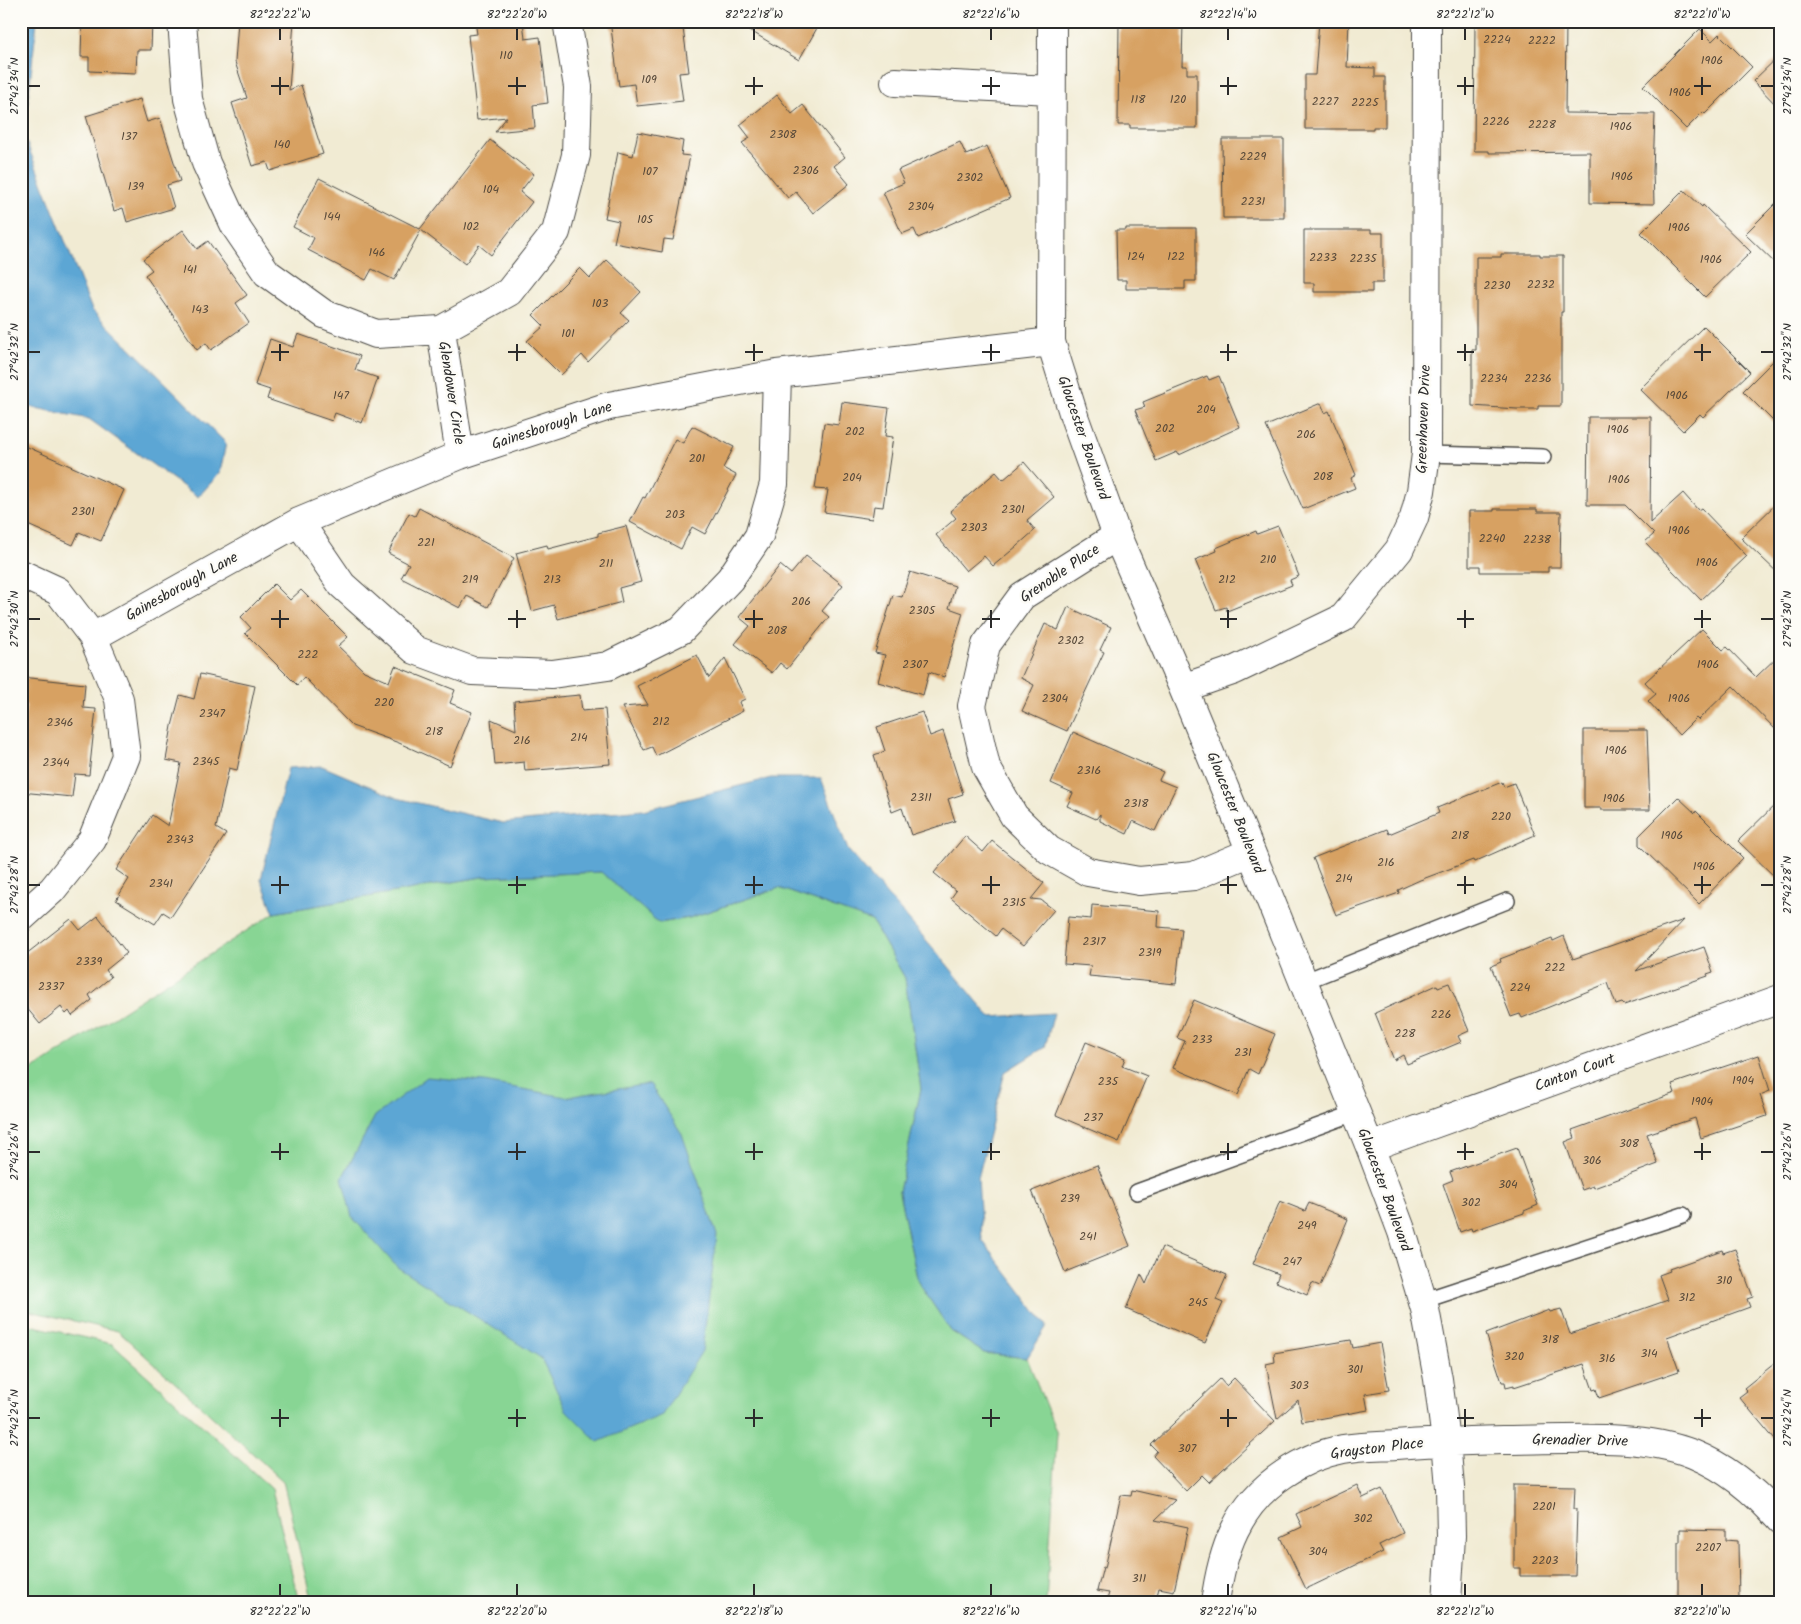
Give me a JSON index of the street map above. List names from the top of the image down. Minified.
{"streets":{"street":["Glendower Circle","Greenhaven Drive","Gainesborough Lane","Gloucester Boulevard","Grenoble Place","Canton Court","Grenadier Drive","Grayston Place"]},"crossings":[["Glendower Circle","Gainesborough Lane"],["Greenhaven Drive","Gloucester Boulevard"],["Gainesborough Lane","Gloucester Boulevard"],["Gloucester Boulevard","Grenoble Place"],["Gloucester Boulevard","Canton Court"],["Gloucester Boulevard","Grenadier Drive"],["Gloucester Boulevard","Grayston Place"],["Grenadier Drive","Grayston Place"]],"house_numbers":["2224","2222","110","1906","109","1906","118","120","2227","2225","2226","2228","1906","2308","137","140","2229","2306","107","1906","2302","139","104","2231","2304","144","105","102","1906","146","124","122","2233","2235","1906","141","2232","2230","103","143","101","2234","2236","147","1906","204","202","1906","202","206","201","208","204","1906","2301","2301","203","2303","1906","2240","2238","221","210","1906","211","219","213","212","206","2305","208","2302","222","2307","1906","2304","1906","220","2347","212","2346","218","214","216","1906","2345","2344","2316","2311","1906","2318","220","218","1906","2343","216","1906","214","2341","2315","2317","2319","2339","222","2337","224","226","228","233","231","1904","235","1904","237","308","306","304","239","302","249","241","247","310","312","245","318","314","320","316","301","303","307","2201","302","2207","304","2203","311"],"coordinates":["82°22'22\"W","82°22'20\"W","82°22'18\"W","82°22'16\"W","82°22'14\"W","82°22'12\"W","82°22'10\"W","27°42'34\"N","27°42'32\"N","27°42'30\"N","27°42'28\"N","27°42'26\"N","27°42'24\"N"]}
